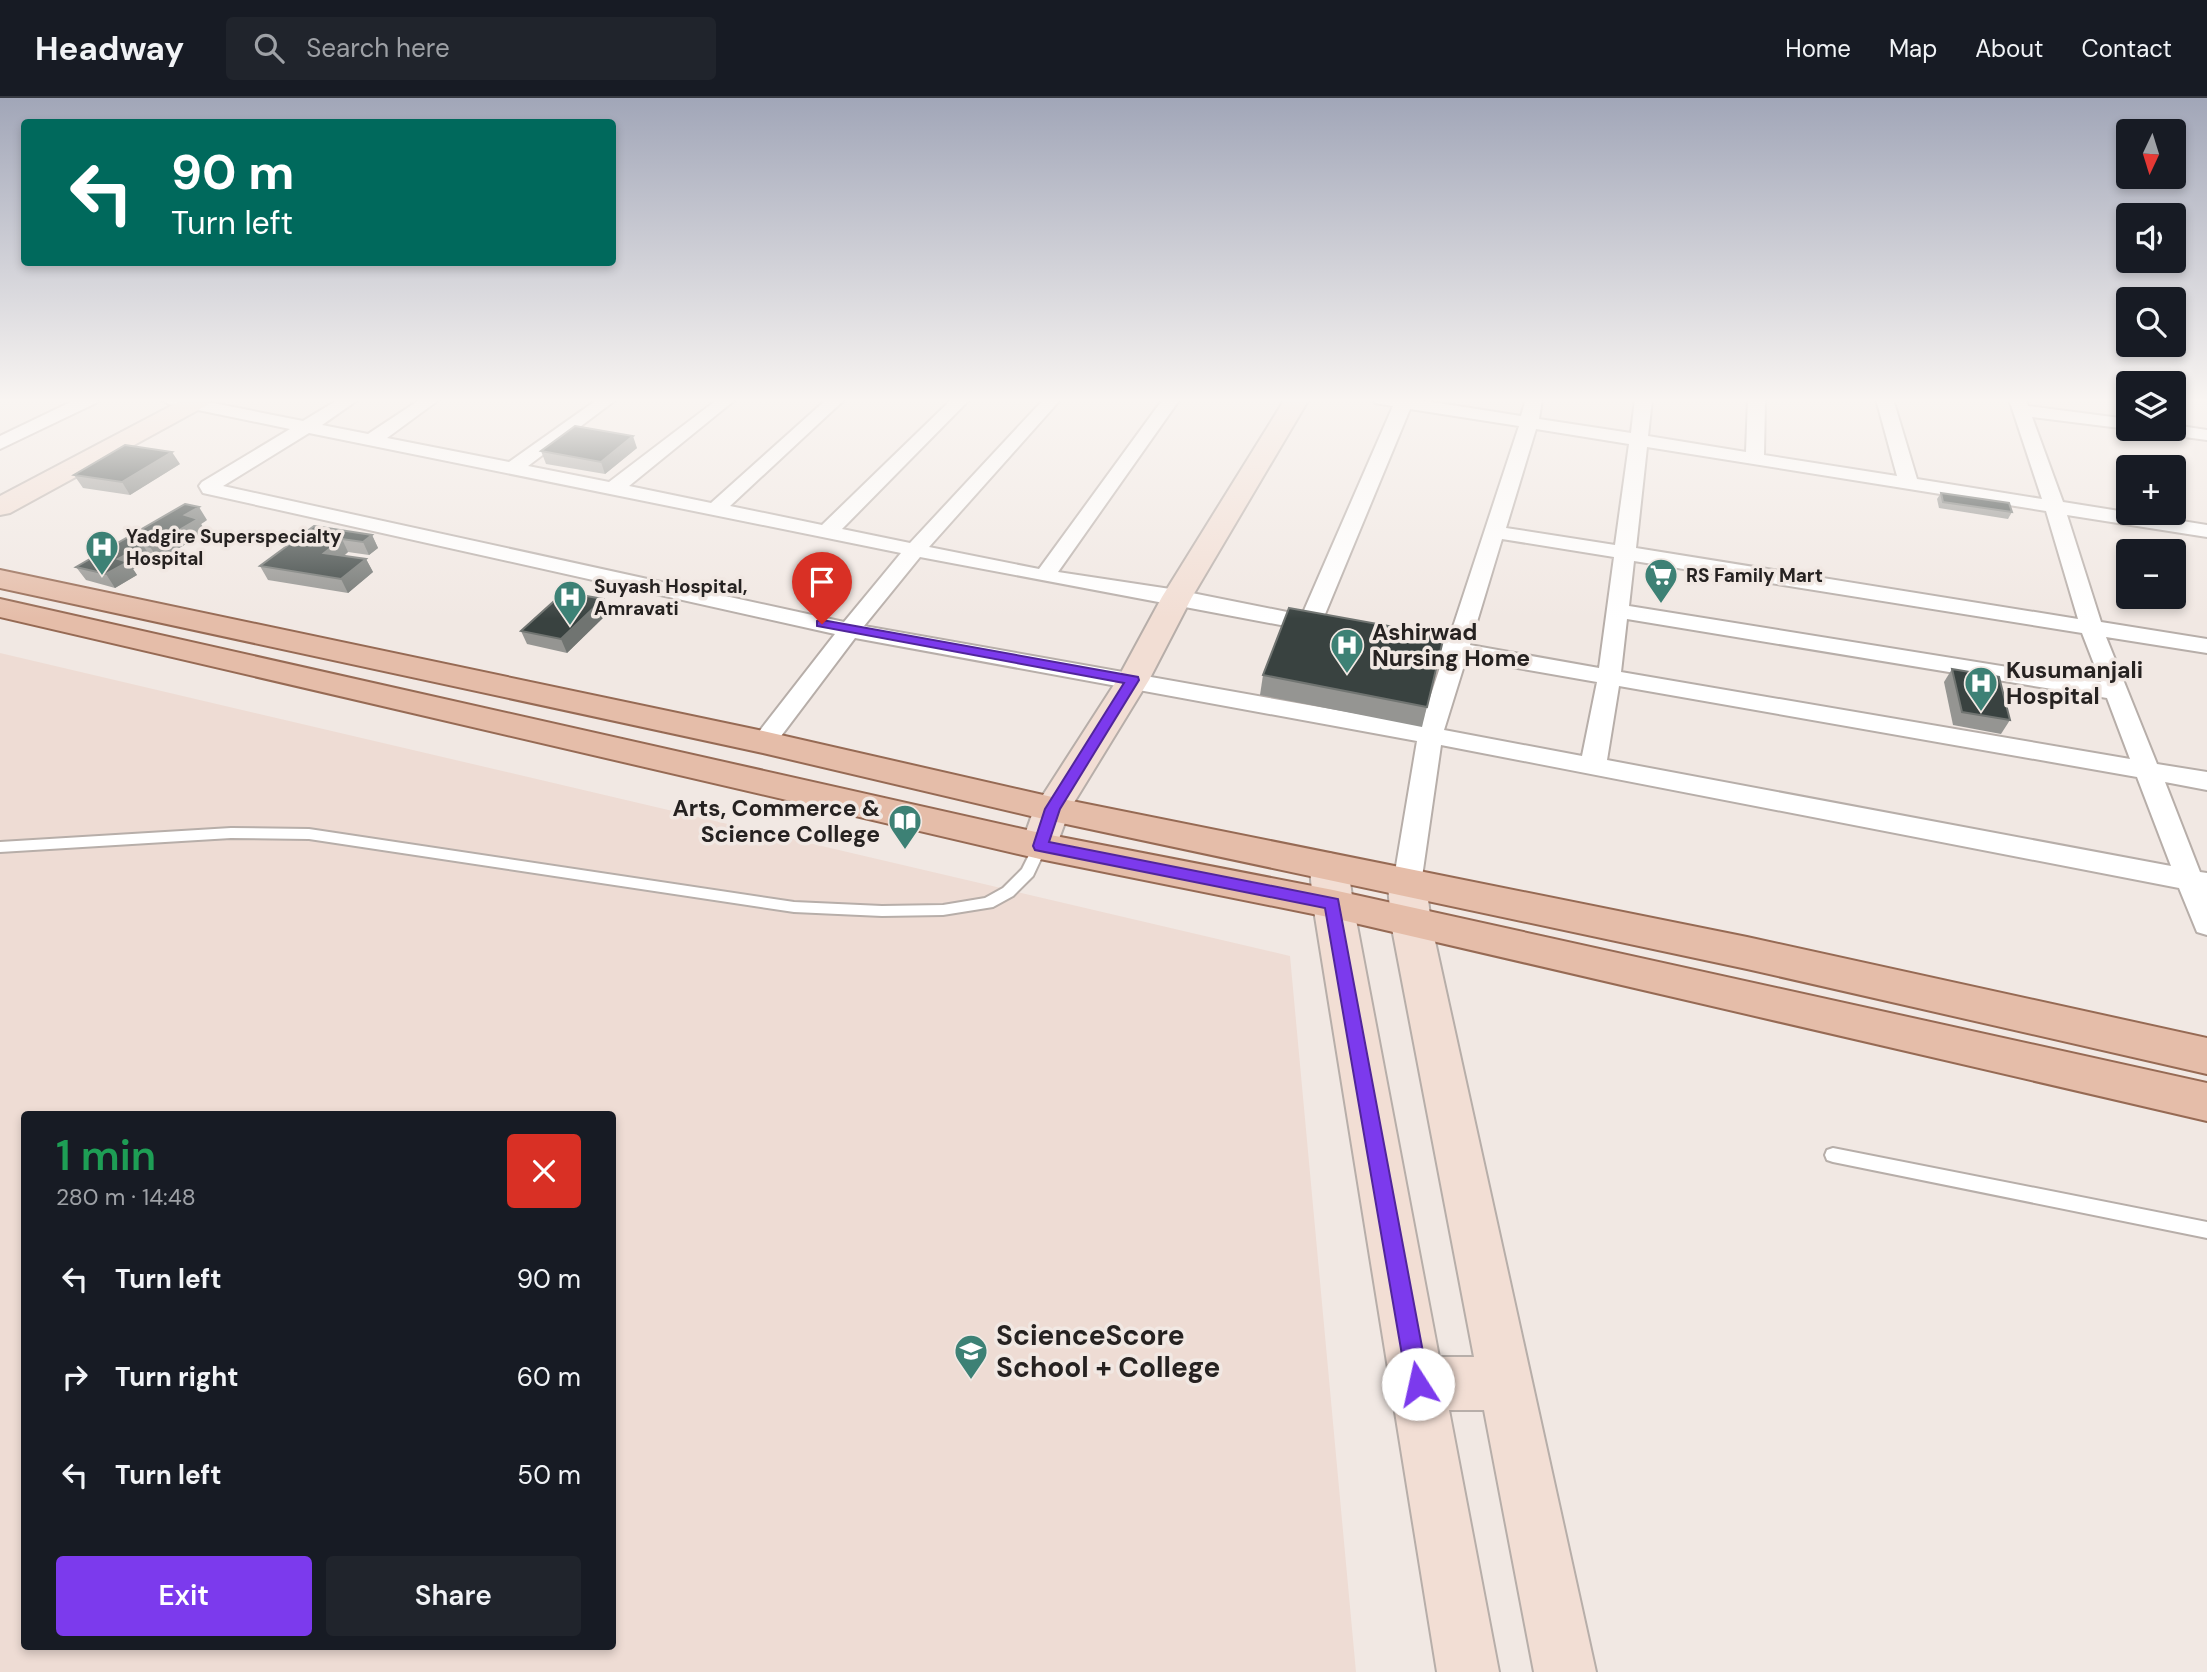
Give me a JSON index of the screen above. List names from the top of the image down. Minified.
{"places":{"hospital":["Yadgire Superspecialty Hospital","Suyash Hospital, Amravati","Ashirwad Nursing Home","Kusumanjali Hospital"],"supermarket":["RS Family Mart"],"library":["Arts, Commerce & Science College"],"school or university":["ScienceScore School + College"]},"north":"bottom","page":{"header":"Headway","search":"Search here","nav":["Home","Map","About","Contact"],"map_buttons":["+","−"],"turn":["90 m","Turn left"],"heading":["1 min","280 m · 14:48"],"list":[{"name":"Turn left","value":"90 m"},{"name":"Turn right","value":"60 m"},{"name":"Turn left","value":"50 m"}],"buttons":["Exit","Share"]}}
